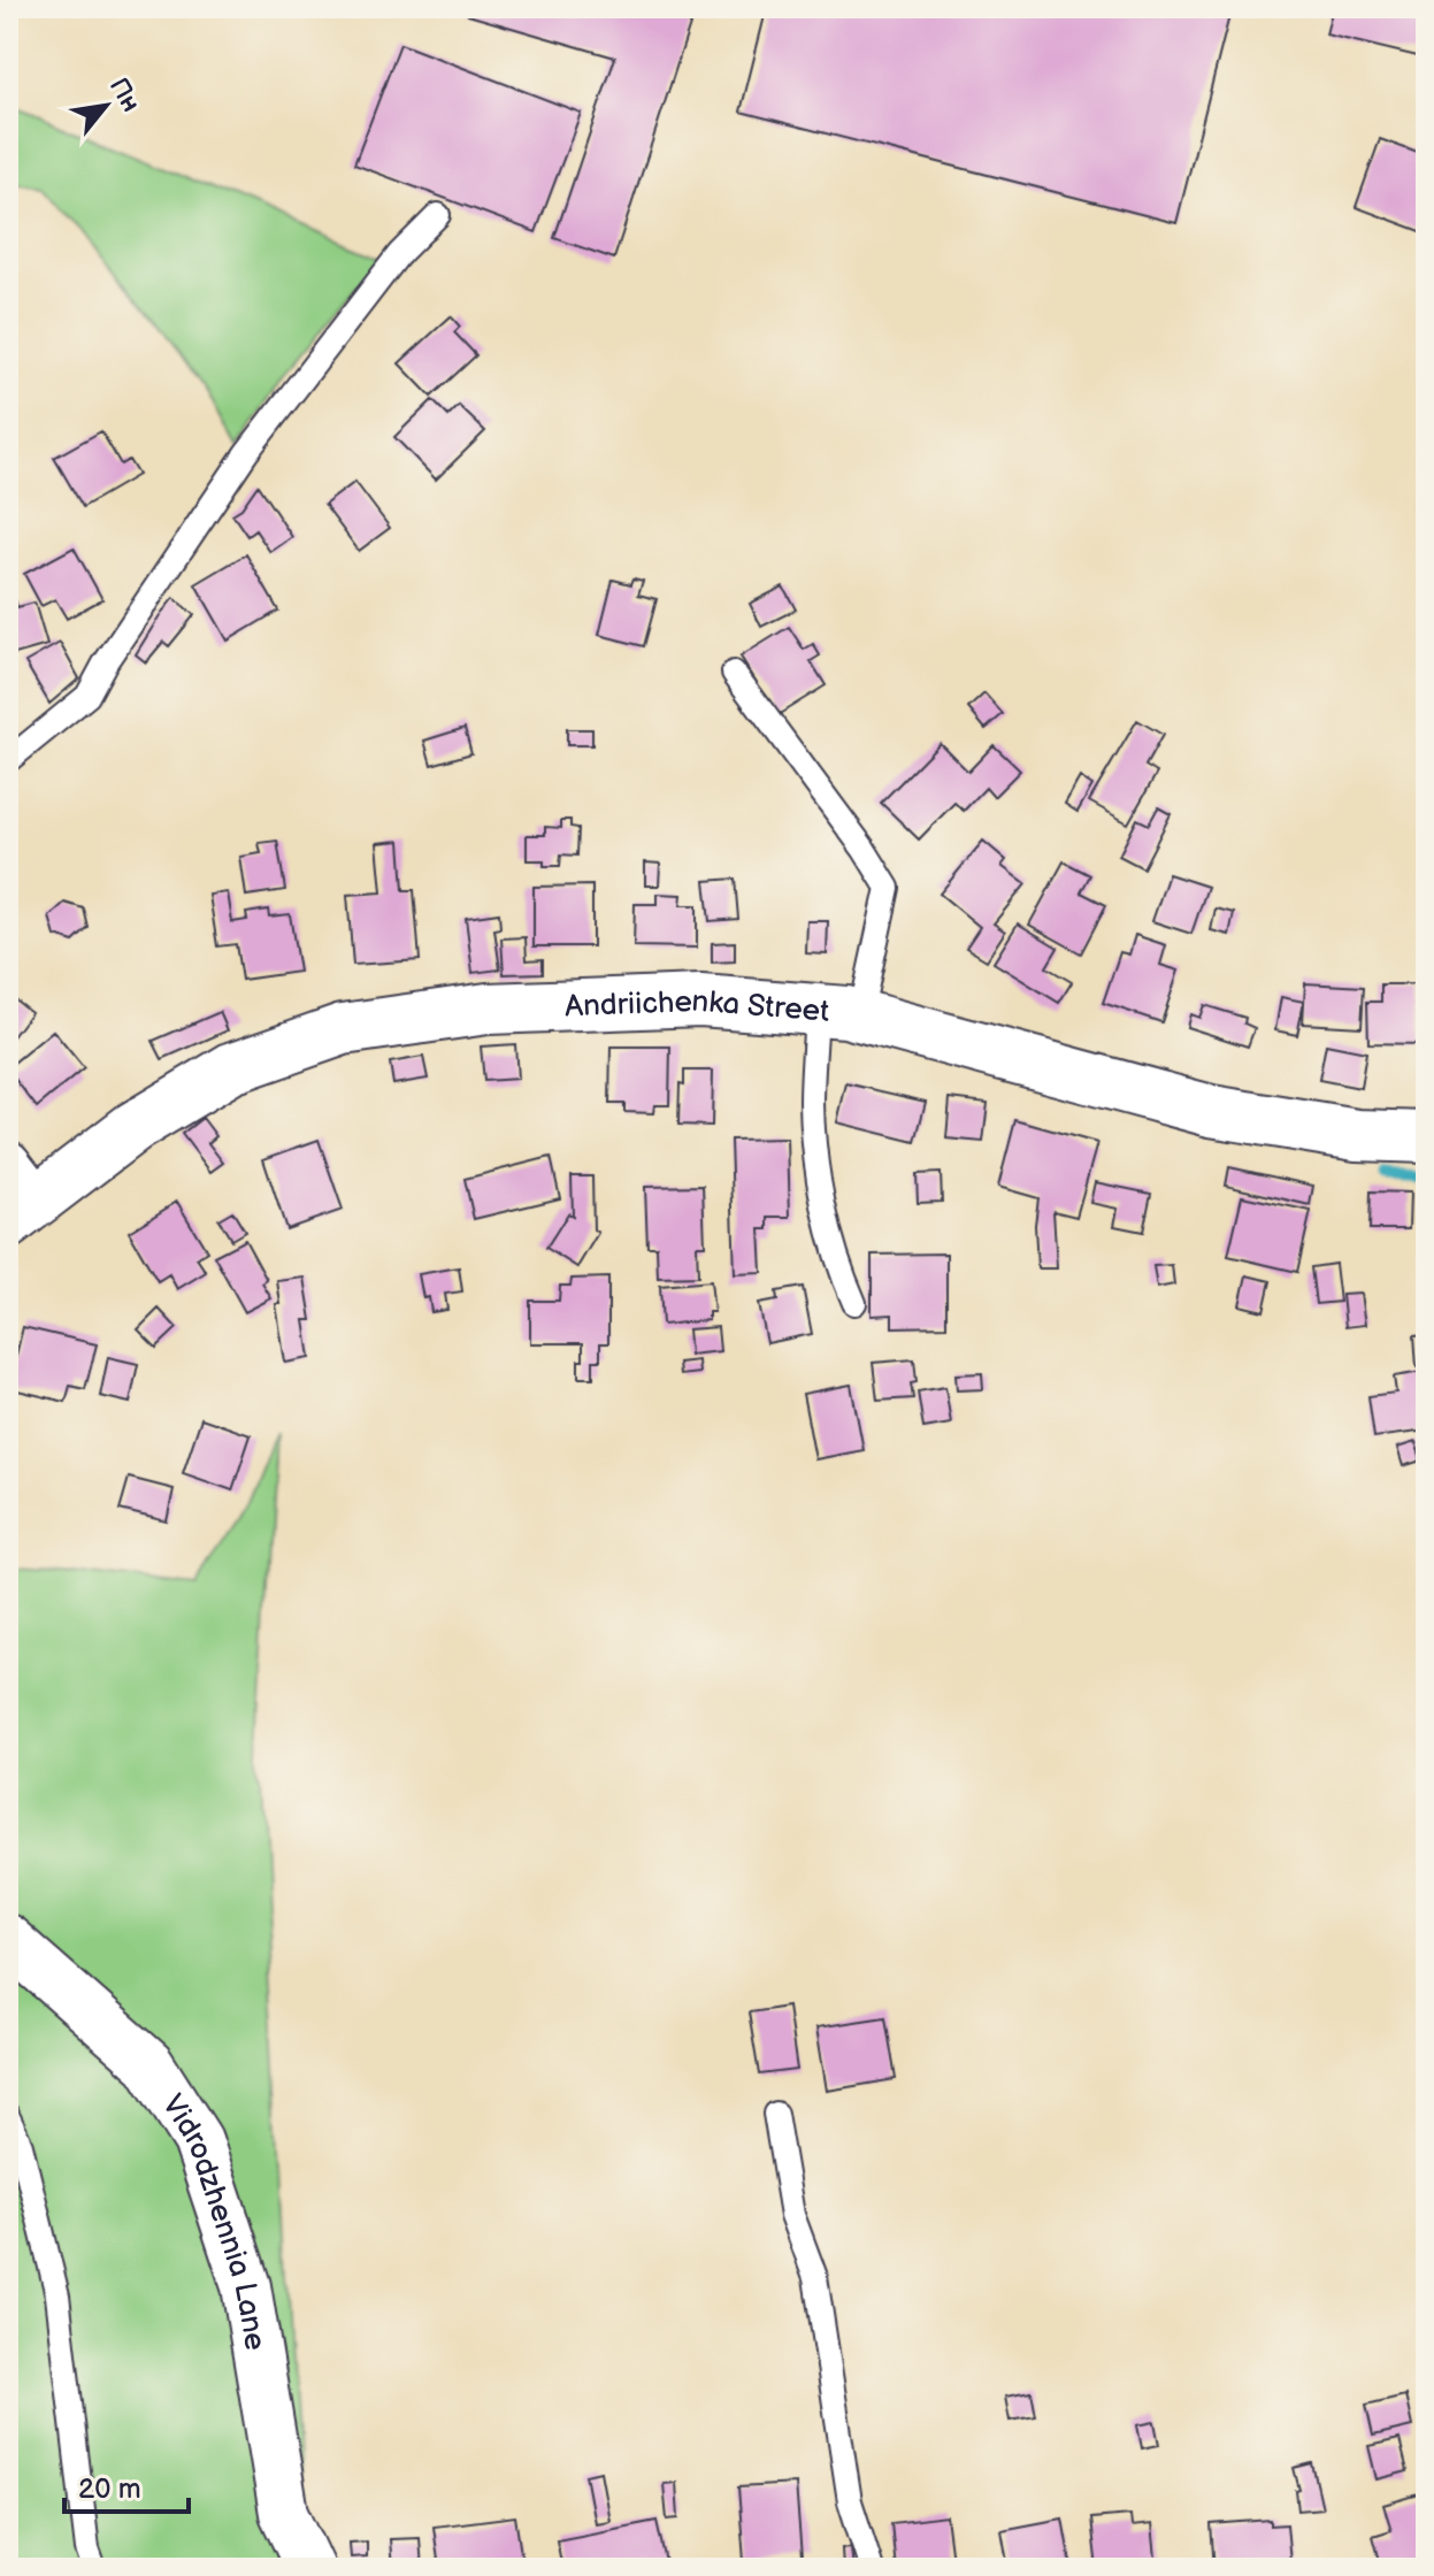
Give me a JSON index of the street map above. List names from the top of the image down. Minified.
{"streets":{"street":["Andriichenka Street","Vidrodzhennia Lane"]},"scale_bar":"20 m","north":"top right"}
